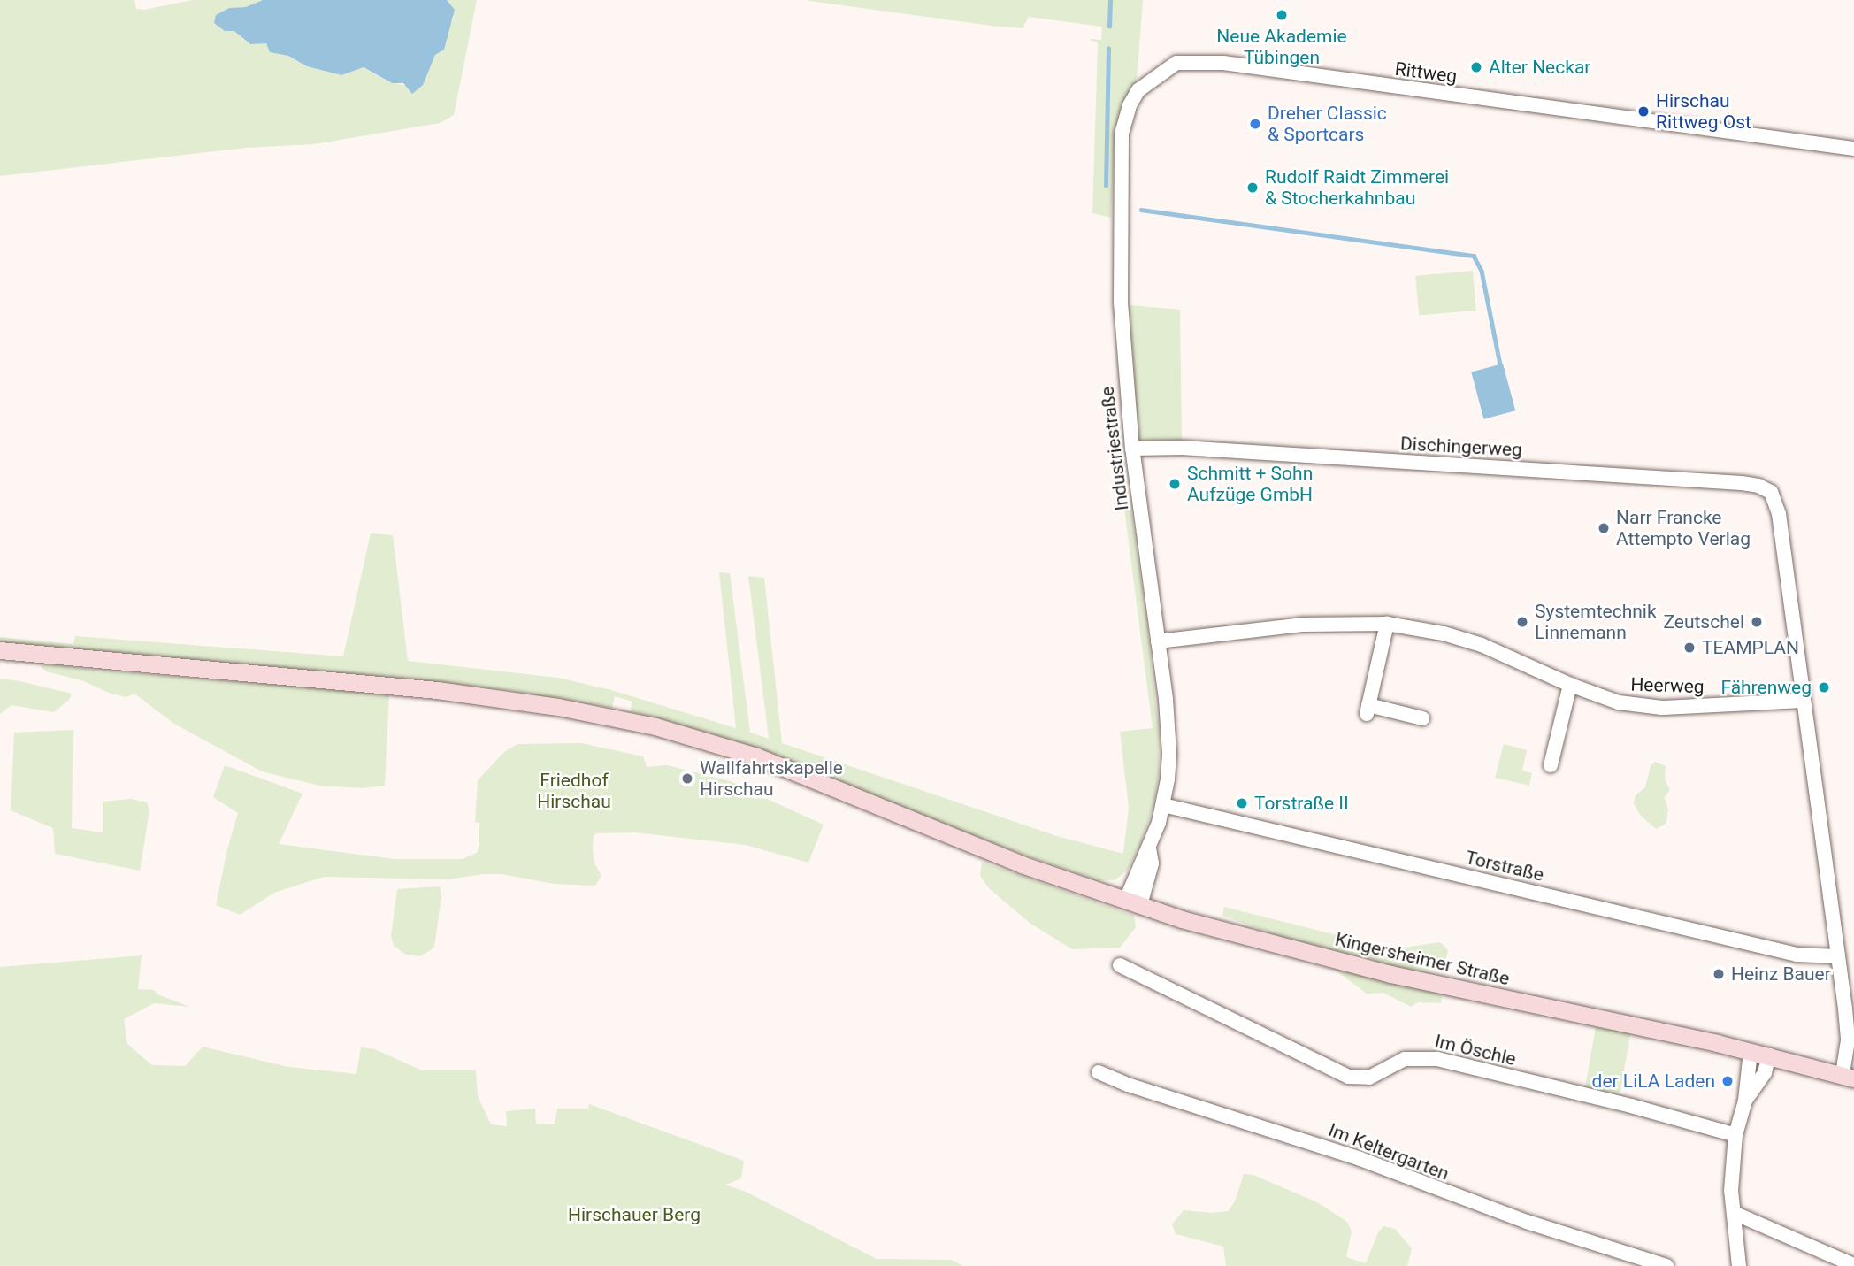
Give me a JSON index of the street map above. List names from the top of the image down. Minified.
{"streets":{"main road":["Kingersheimer Straße"],"street":["Rittweg","Dischingerweg","Industriestraße","Heerweg","Torstraße","Im Öschle","Im Keltergarten"]},"crossings":[["Rittweg","Industriestraße"],["Dischingerweg","Industriestraße"],["Dischingerweg","Heerweg"],["Industriestraße","Heerweg"],["Industriestraße","Torstraße"],["Industriestraße","Kingersheimer Straße"]],"parks":["Friedhof Hirschau","Hirschauer Berg"],"places":["Neue Akademie Tübingen","Alter Neckar","Hirschau Rittweg Ost","Dreher Classic & Sportcars","Rudolf Raidt Zimmerei & Stocherkahnbau","Schmitt + Sohn Aufzüge GmbH","Narr Francke Attempto Verlag","Systemtechnik Linnemann","Zeutschel","TEAMPLAN","Fährenweg","Wallfahrtskapelle Hirschau","Torstraße II","Heinz Bauer","der LiLA Laden"]}
